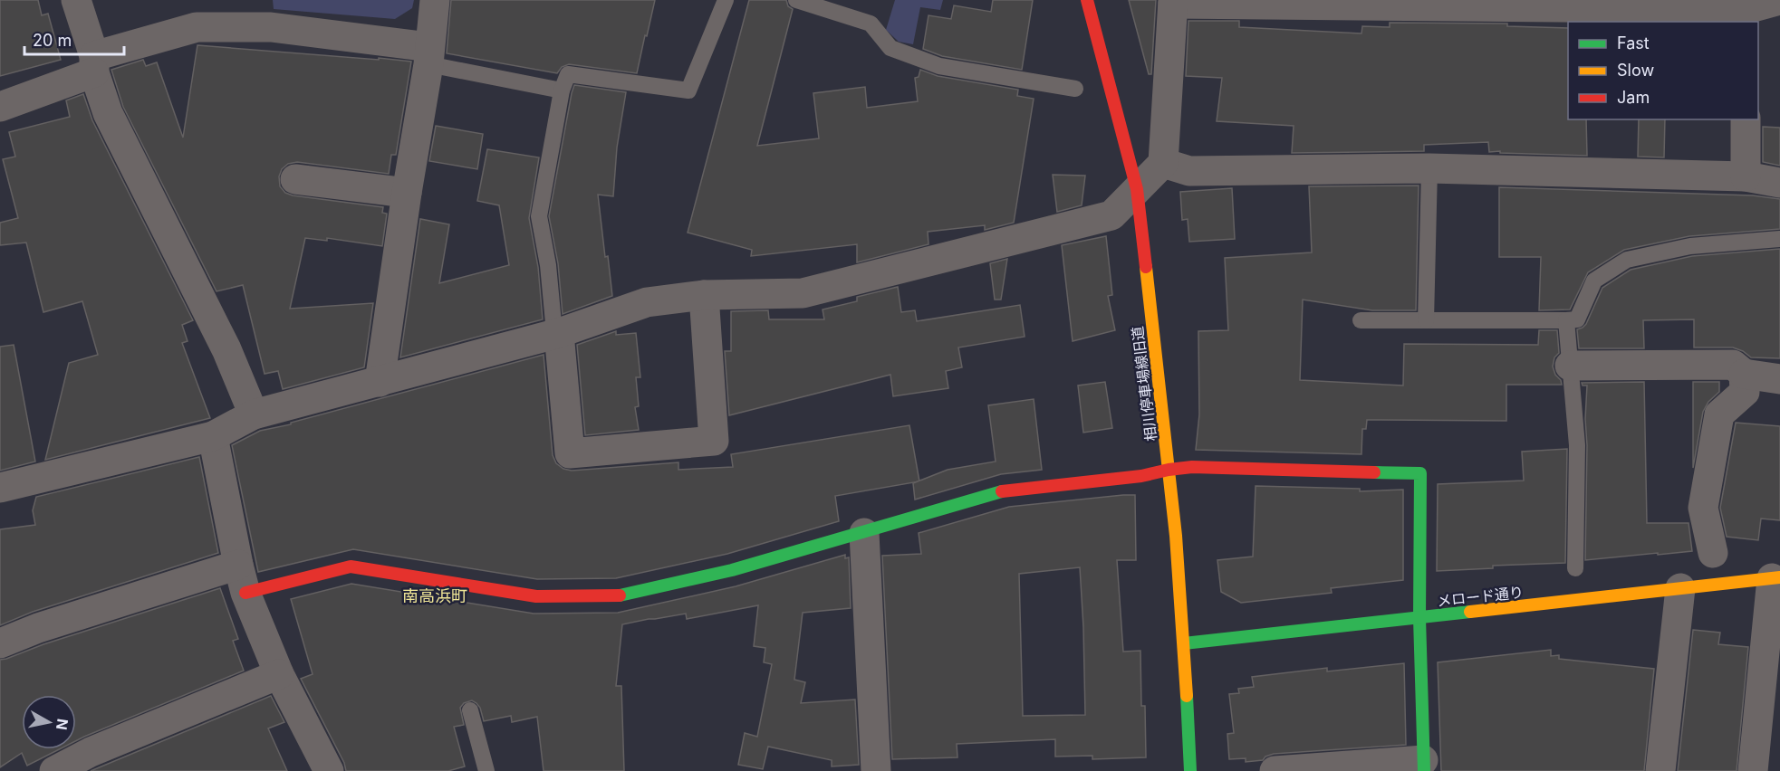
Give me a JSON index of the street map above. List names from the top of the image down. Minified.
{"streets":{"street":["相川停車場線旧道","メロード通り"]},"crossings":[["相川停車場線旧道","メロード通り"]],"districts":["南高浜町"],"legend":["Fast","Slow","Jam"],"scale_bar":"20 m","north":"right"}
